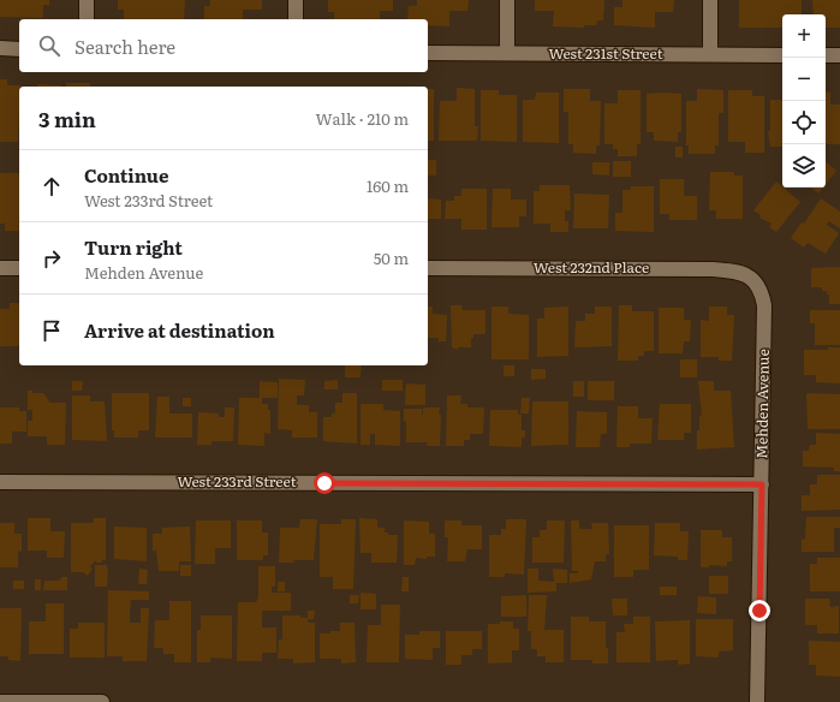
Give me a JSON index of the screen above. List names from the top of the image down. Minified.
{"streets":{"street":["West 231st Street","West 232nd Place","Mehden Avenue","West 233rd Street"]},"crossings":[["West 232nd Place","Mehden Avenue"],["Mehden Avenue","West 233rd Street"]],"page":{"map_buttons":["+","−"],"search":"Search here","heading":["3 min","Walk · 210 m"],"list":[["Continue","West 233rd Street","160 m"],["Turn right","Mehden Avenue","50 m"],"Arrive at destination"]}}
